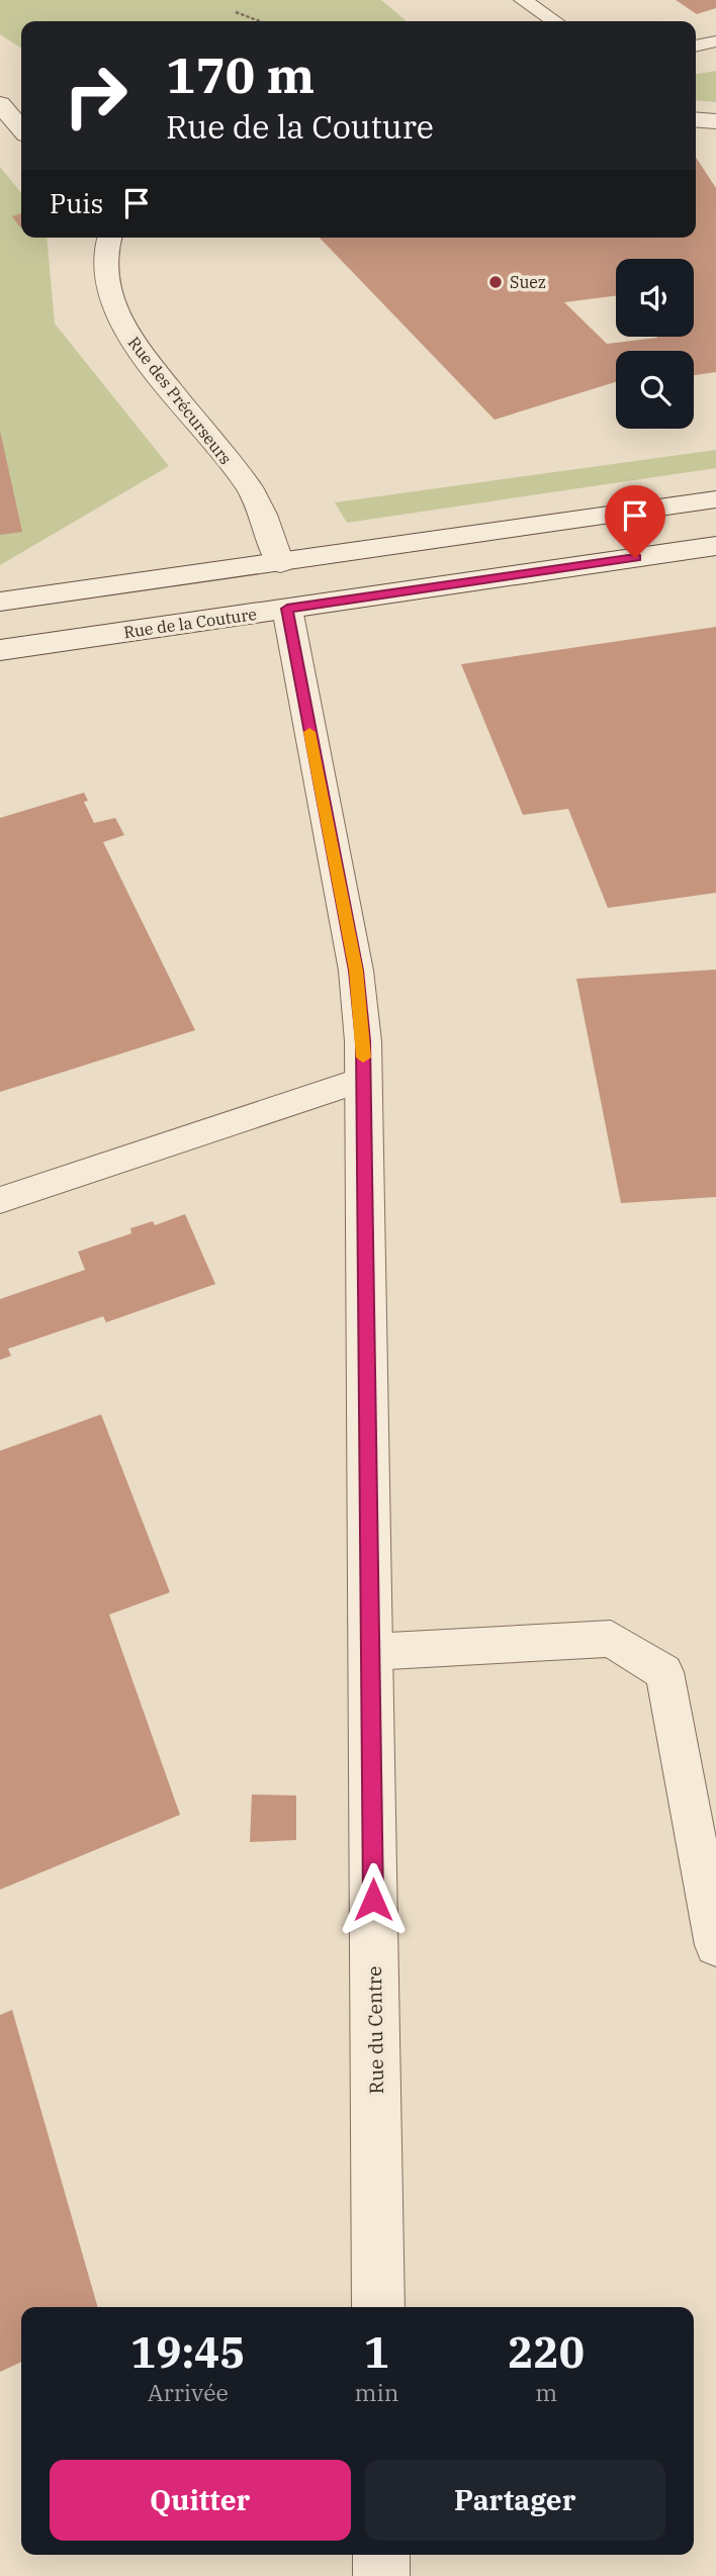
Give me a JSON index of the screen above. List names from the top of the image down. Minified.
{"streets":{"street":["Rue des Précurseurs","Rue de la Couture","Rue du Centre"]},"crossings":[["Rue de la Couture","Rue du Centre"]],"places":["Suez"],"page":{"turn":["170 m","Rue de la Couture"],"then":"Puis","eta":["19:45","Arrivée","1","min","220","m"],"buttons":["Quitter","Partager"]}}
